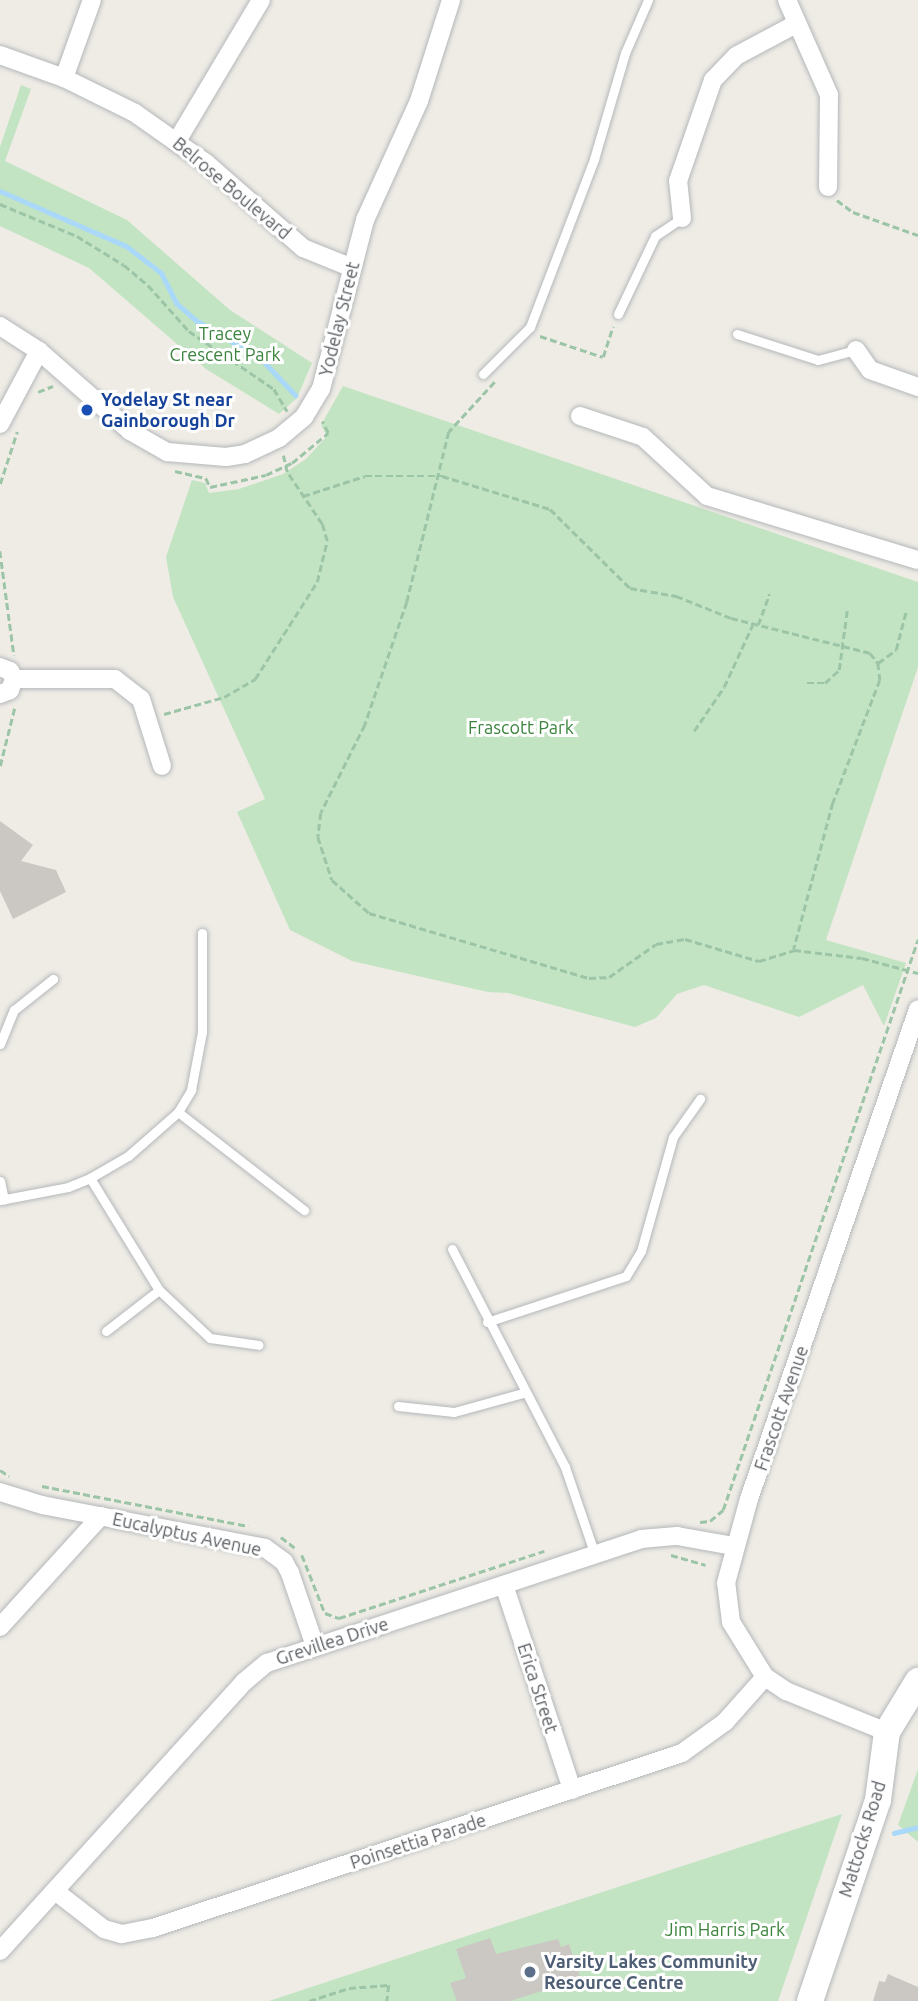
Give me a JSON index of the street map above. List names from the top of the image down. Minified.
{"streets":{"street":["Belrose Boulevard","Yodelay Street","Frascott Avenue","Eucalyptus Avenue","Grevillea Drive","Erica Street","Mattocks Road","Poinsettia Parade"]},"crossings":[["Belrose Boulevard","Yodelay Street"],["Frascott Avenue","Grevillea Drive"],["Frascott Avenue","Mattocks Road"],["Frascott Avenue","Poinsettia Parade"],["Eucalyptus Avenue","Grevillea Drive"],["Grevillea Drive","Erica Street"],["Grevillea Drive","Poinsettia Parade"],["Erica Street","Poinsettia Parade"]],"parks":["Tracey Crescent Park","Frascott Park","Jim Harris Park"],"places":["Yodelay St near Gainborough Dr","Varsity Lakes Community Resource Centre"]}
